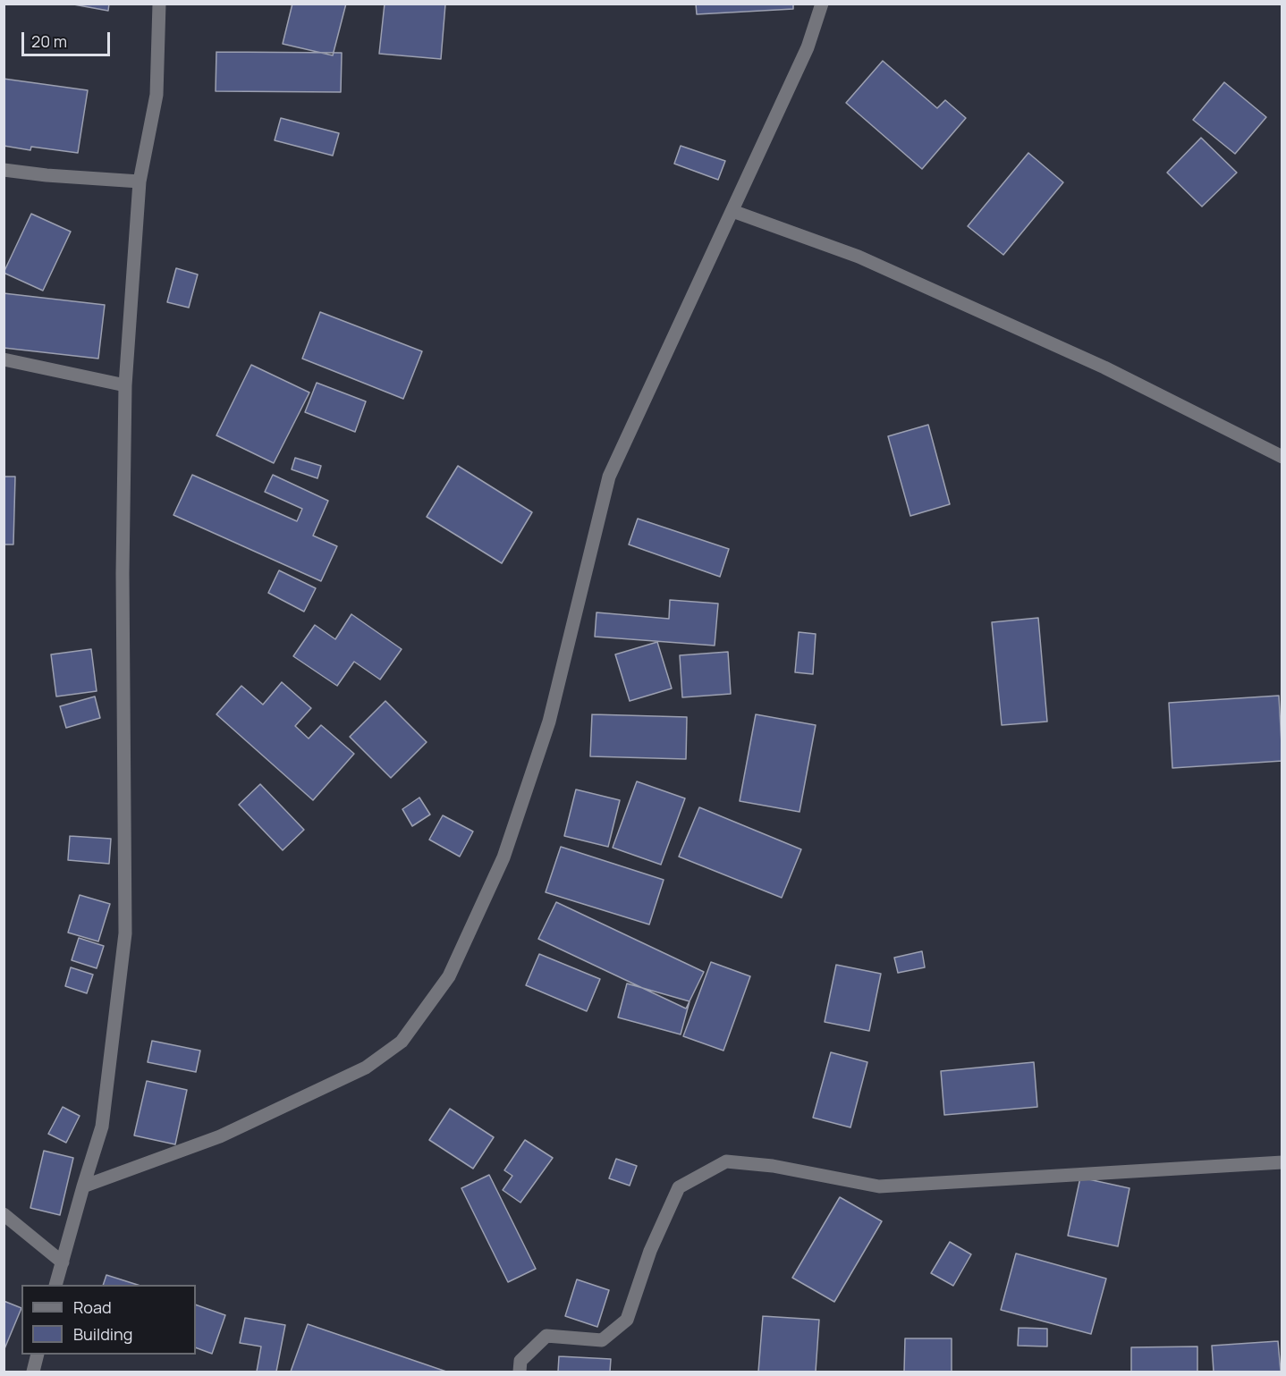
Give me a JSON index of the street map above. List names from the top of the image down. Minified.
{"legend":["Road","Building"],"scale_bar":"20 m"}
